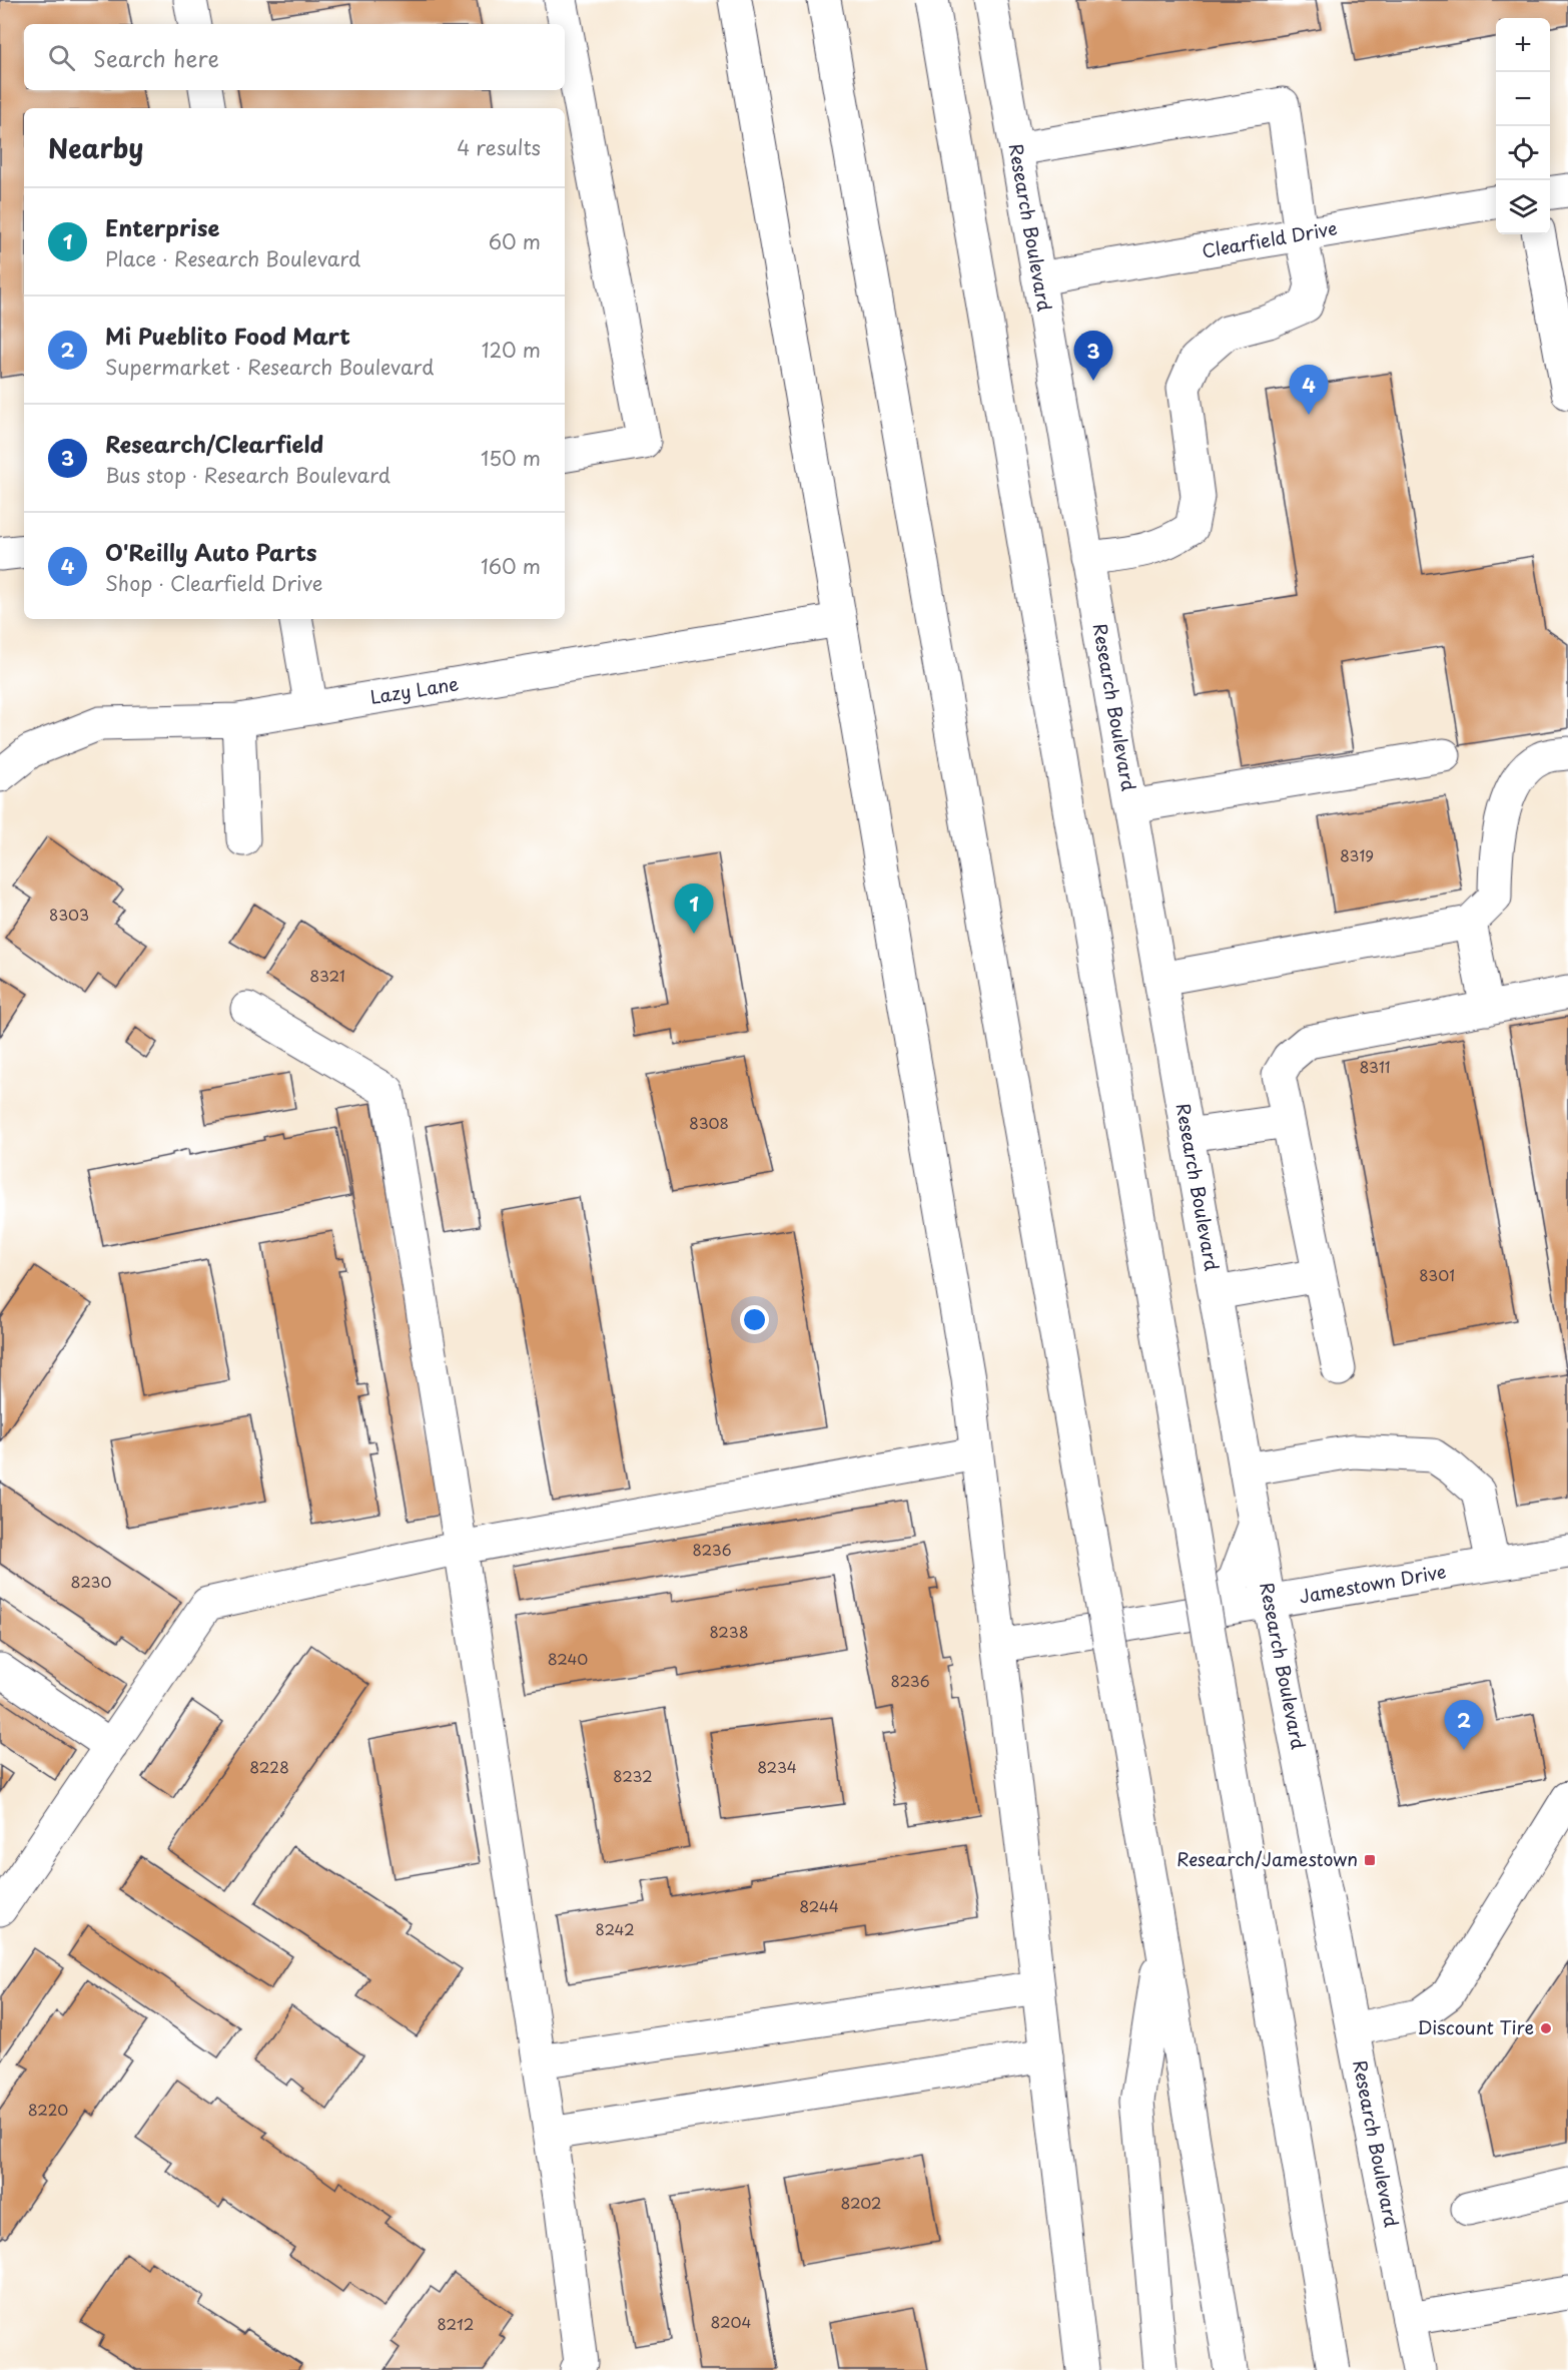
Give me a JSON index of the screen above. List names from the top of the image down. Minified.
{"streets":{"main road":["Research Boulevard","Clearfield Drive","Lazy Lane","Jamestown Drive"]},"crossings":[["Research Boulevard","Clearfield Drive"],["Research Boulevard","Jamestown Drive"]],"places":{"transit":["Research/Jamestown"],"other":["Discount Tire"]},"house_numbers":["8319","8303","8321","8311","8308","8301","8236","8230","8238","8240","8236","8228","8234","8232","8244","8242","8220","8202","8204","8212"],"page":{"map_buttons":["+","−"],"search":"Search here","heading":["Nearby","4 results"],"list":[{"mark":"1","name":"Enterprise","note":"Place · Research Boulevard","value":"60 m"},{"mark":"2","name":"Mi Pueblito Food Mart","note":"Supermarket · Research Boulevard","value":"120 m"},{"mark":"3","name":"Research/Clearfield","note":"Bus stop · Research Boulevard","value":"150 m"},{"mark":"4","name":"O'Reilly Auto Parts","note":"Shop · Clearfield Drive","value":"160 m"}],"pins":["3","4","1","2"]}}
